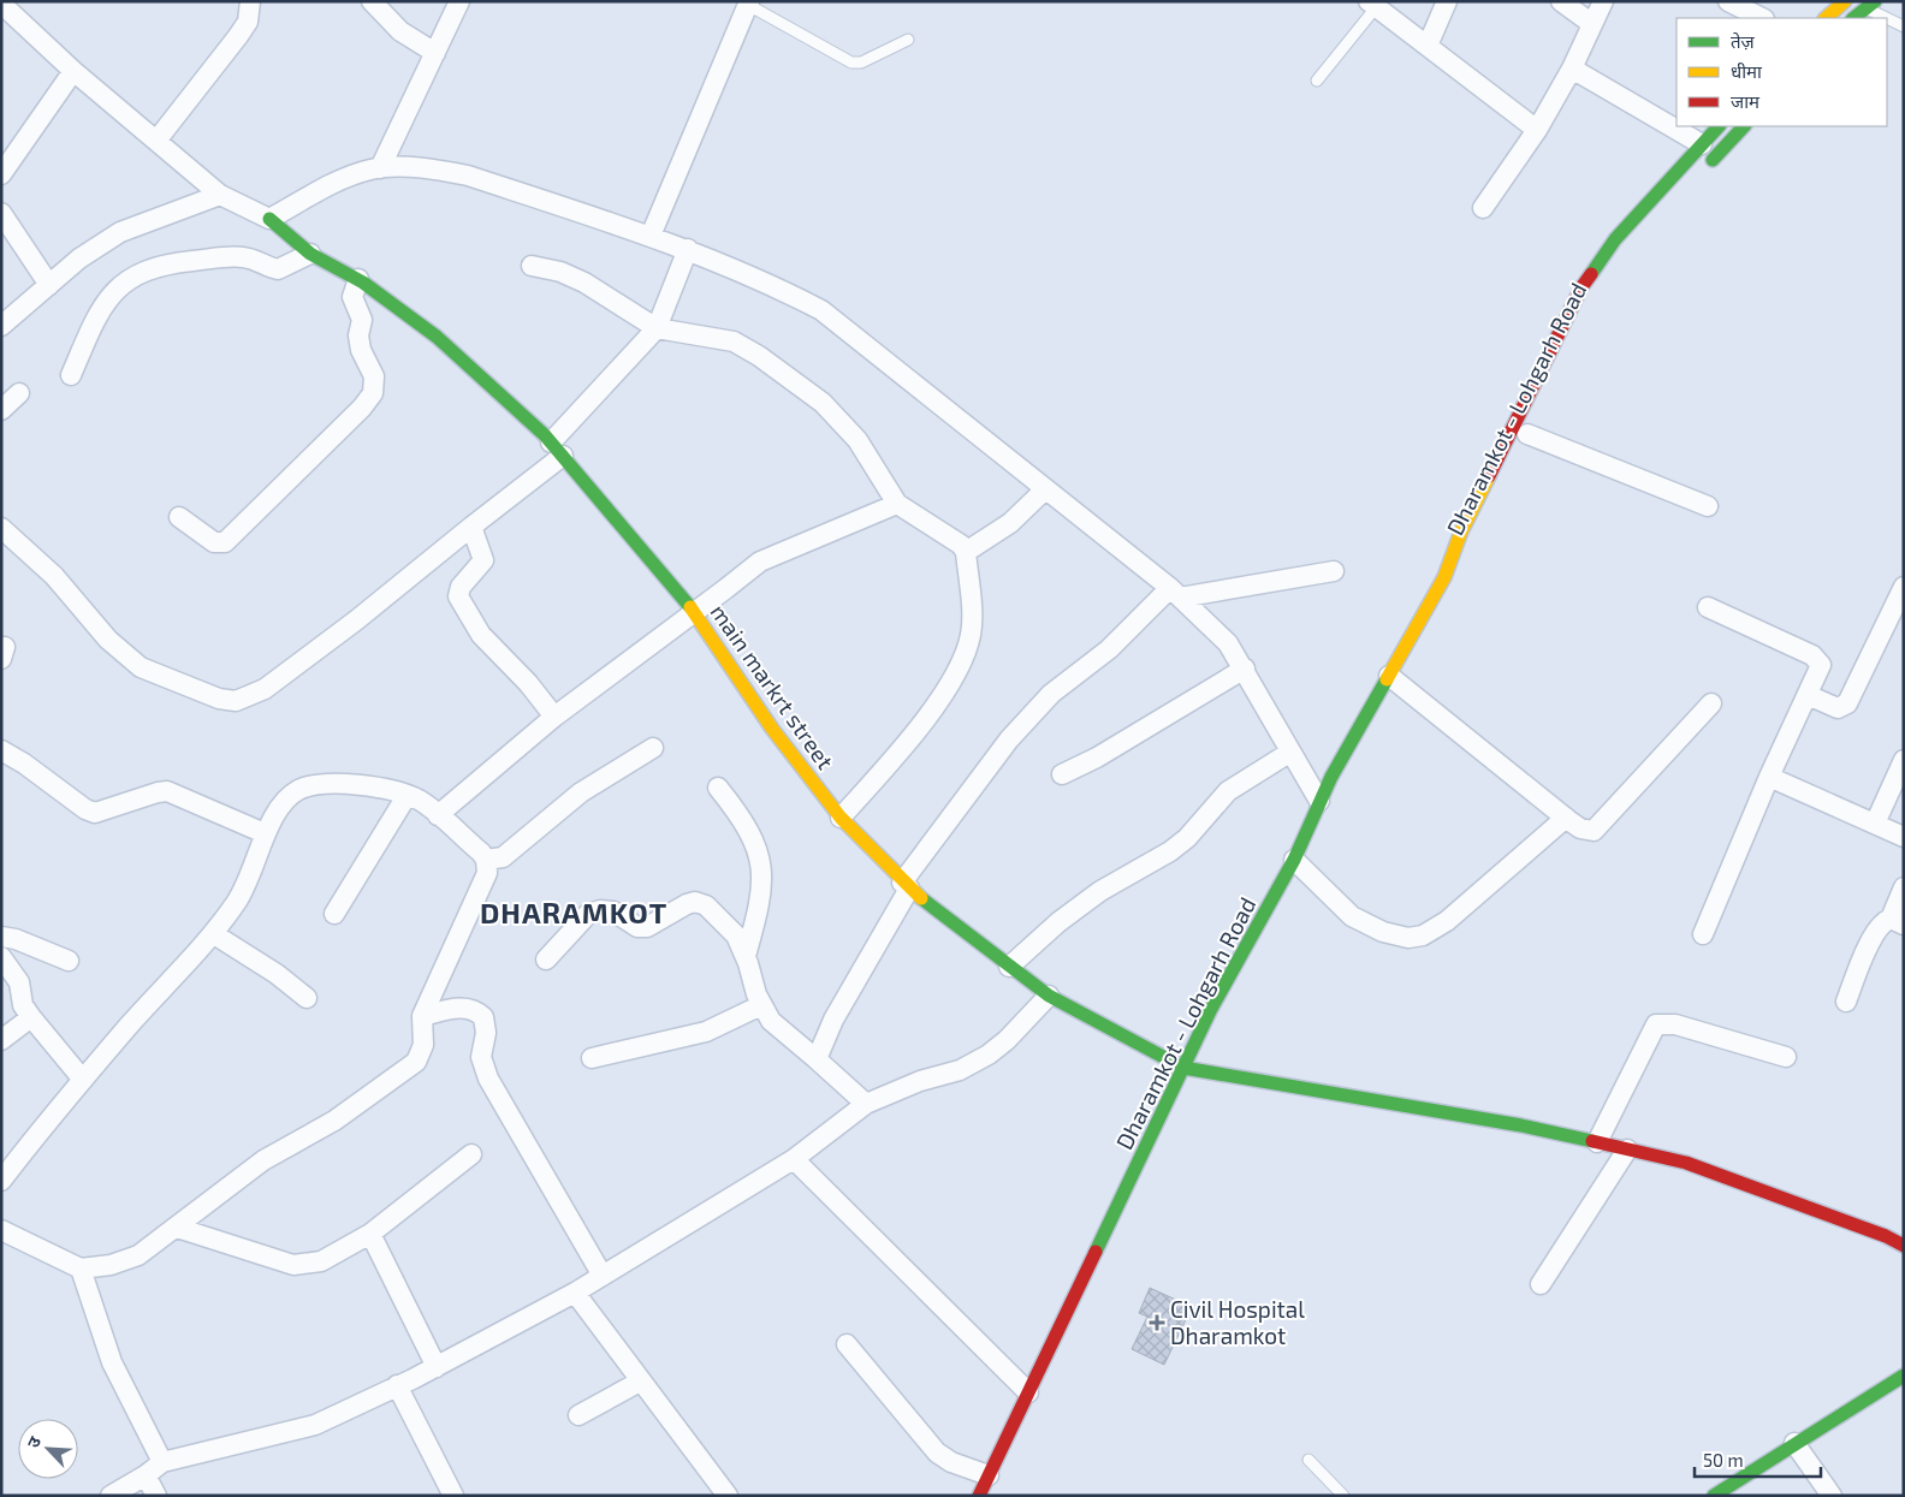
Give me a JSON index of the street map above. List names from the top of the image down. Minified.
{"streets":{"street":["Dharamkot - Lohgarh Road","main markrt street"]},"crossings":[["Dharamkot - Lohgarh Road","main markrt street"]],"districts":["DHARAMKOT"],"places":{"health":["Civil Hospital Dharamkot"]},"legend":["तेज़","धीमा","जाम"],"scale_bar":"50 m","north":"top left"}
